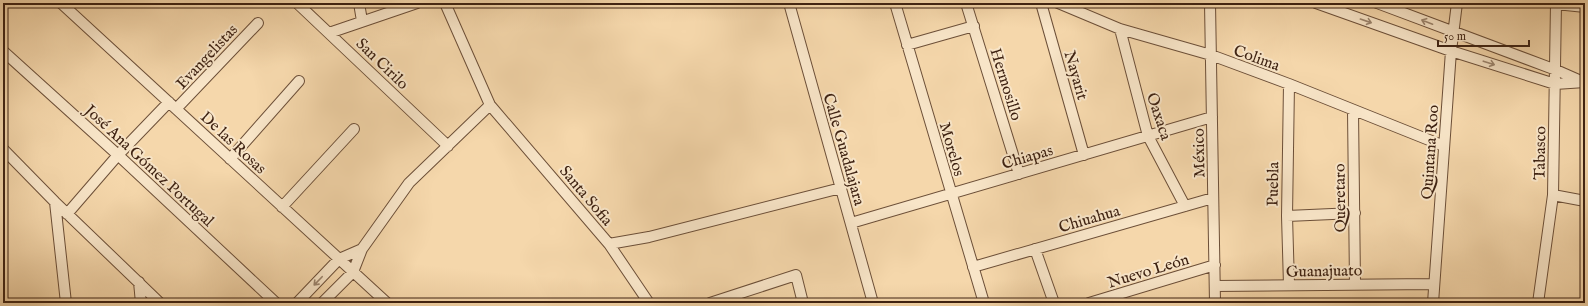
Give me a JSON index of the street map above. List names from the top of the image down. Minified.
{"streets":{"street":["Evangelistas","Colima","San Cirilo","Nayarit","Hermosillo","Oaxaca","De las Rosas","Calle Guadalajara","Morelos","Quintana Roo","México","Tabasco","Chiapas","José Ana Gómez Portugal","Puebla","Santa Sofia","Queretaro","Chiuahua","Nuevo León","Guanajuato"]},"crossings":[["Evangelistas","De las Rosas"],["Evangelistas","José Ana Gómez Portugal"],["Colima","Oaxaca"],["Colima","Quintana Roo"],["Colima","México"],["Colima","Puebla"],["Colima","Queretaro"],["Nayarit","Chiapas"],["Hermosillo","Chiapas"],["Oaxaca","Chiapas"],["Oaxaca","Chiuahua"],["Calle Guadalajara","Chiapas"],["Calle Guadalajara","Santa Sofia"],["Morelos","Chiapas"],["Morelos","Chiuahua"],["Quintana Roo","Guanajuato"],["México","Chiapas"],["México","Chiuahua"],["México","Nuevo León"],["México","Guanajuato"],["Puebla","Guanajuato"],["Queretaro","Guanajuato"]],"scale_bar":"50 m"}
